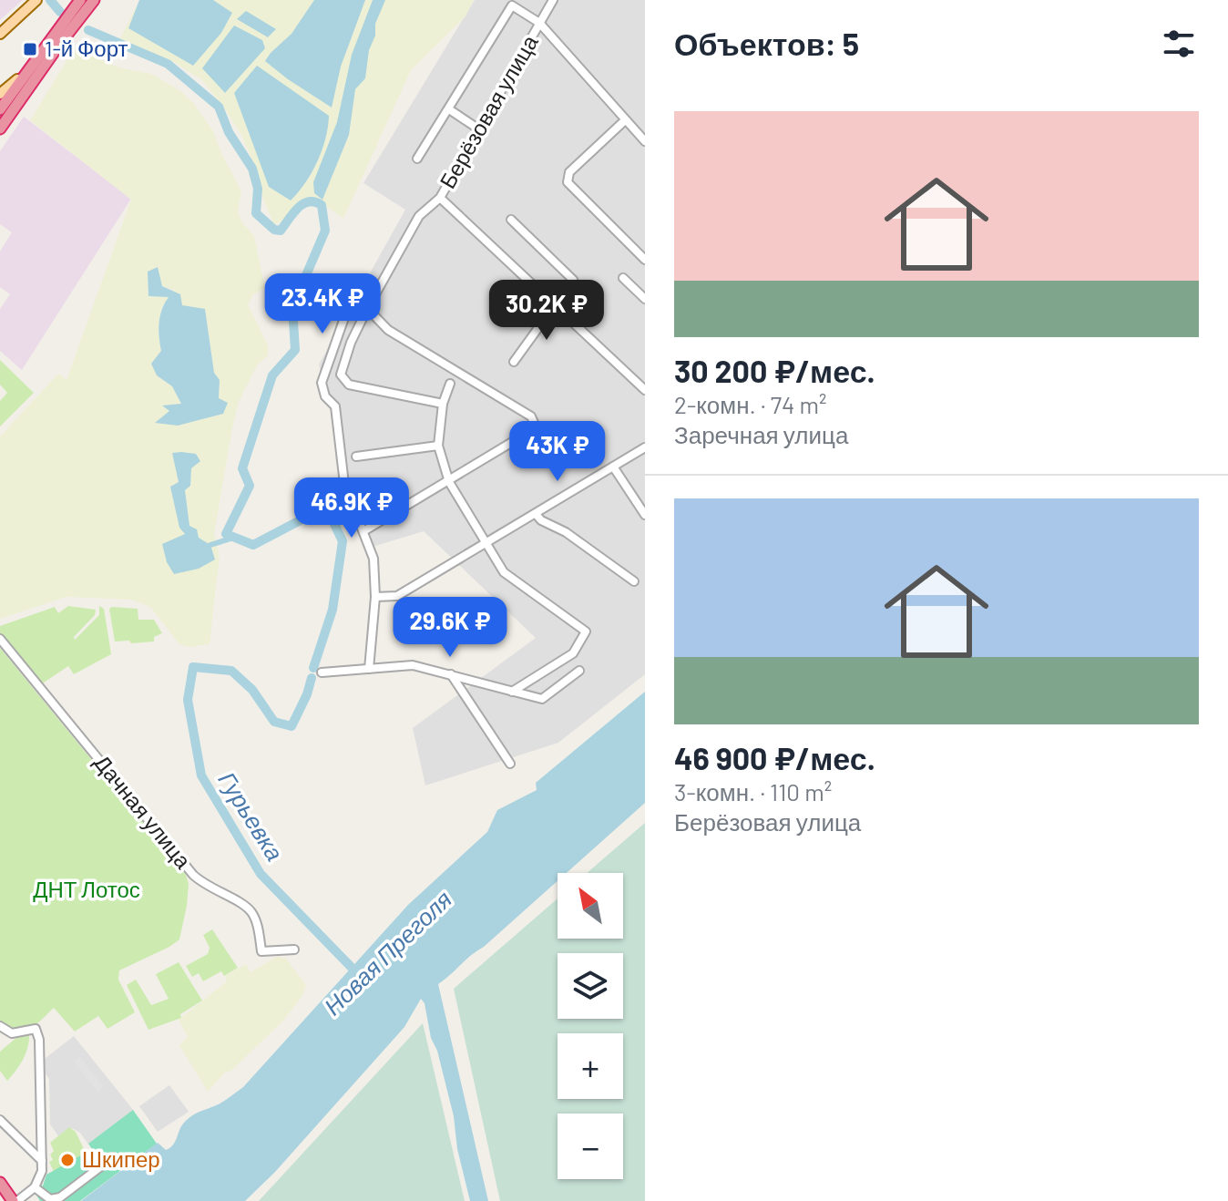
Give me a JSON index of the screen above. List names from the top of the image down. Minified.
{"streets":{"street":["Берёзовая улица","Дачная улица"]},"water":["Гурьевка","Новая Преголя"],"parks":["ДНТ Лотос"],"places":{"transit":["1-й Форт"],"other":["Шкипер"]},"north":"top left","page":{"heading":"Объектов: 5","list":[{"name":"30 200 ₽/мес.","note":"2-комн. · 74 m² · Заречная улица"},{"name":"46 900 ₽/мес.","note":"3-комн. · 110 m² · Берёзовая улица"}],"price":["23.4K ₽","30.2K ₽","43K ₽","46.9K ₽","29.6K ₽"],"map_buttons":["+","−"]}}
